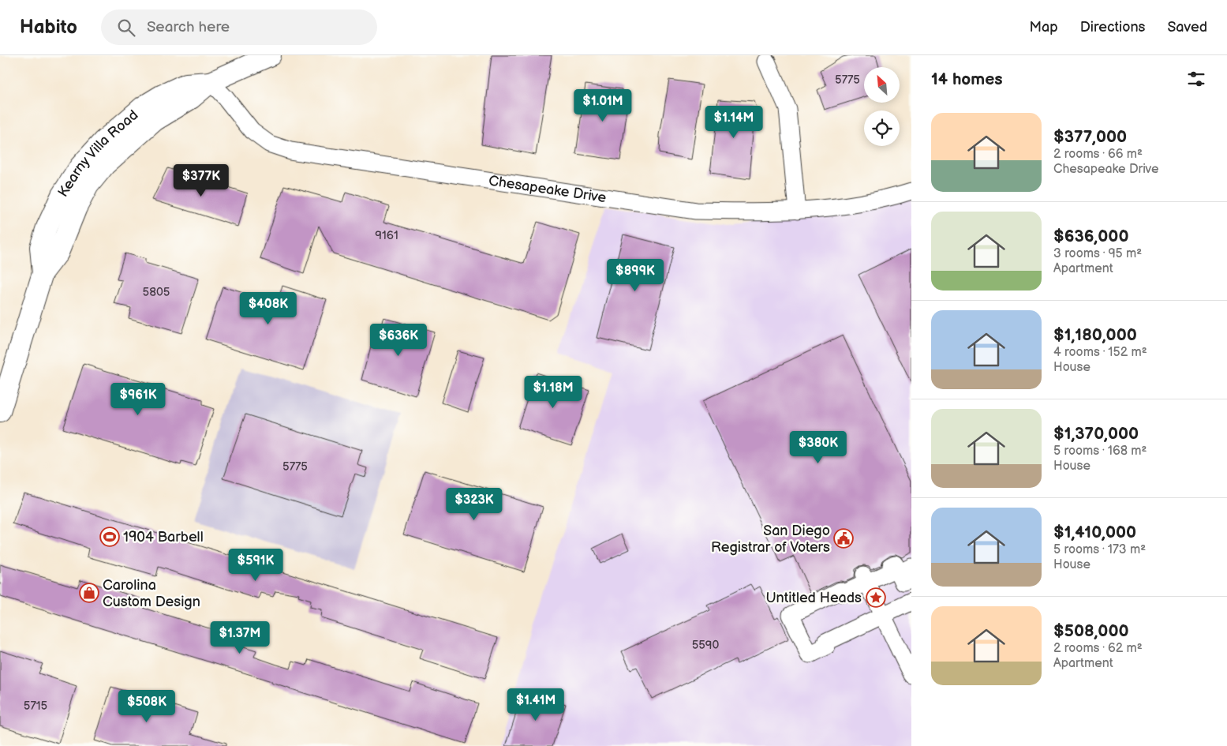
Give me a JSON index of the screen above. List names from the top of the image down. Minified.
{"streets":{"main road":["Kearny Villa Road"],"street":["Chesapeake Drive"]},"crossings":[["Kearny Villa Road","Chesapeake Drive"]],"places":{"sports":["1904 Barbell"],"public building":["San Diego Registrar of Voters"],"shop":["Carolina Custom Design"],"place":["Untitled Heads"]},"house_numbers":["5775","9161","5805","5775","5590","5715"],"north":"top left","page":{"header":"Habito","search":"Search here","nav":["Map","Directions","Saved"],"heading":"14 homes","price":["$1.01M","$1.14M","$377K","$899K","$408K","$636K","$1.18M","$961K","$380K","$323K","$591K","$1.37M","$1.41M","$508K"],"list":[{"name":"$377,000","note":"2 rooms · 66 m² · Chesapeake Drive"},{"name":"$636,000","note":"3 rooms · 95 m² · Apartment"},{"name":"$1,180,000","note":"4 rooms · 152 m² · House"},{"name":"$1,370,000","note":"5 rooms · 168 m² · House"},{"name":"$1,410,000","note":"5 rooms · 173 m² · House"},{"name":"$508,000","note":"2 rooms · 62 m² · Apartment"}]}}
